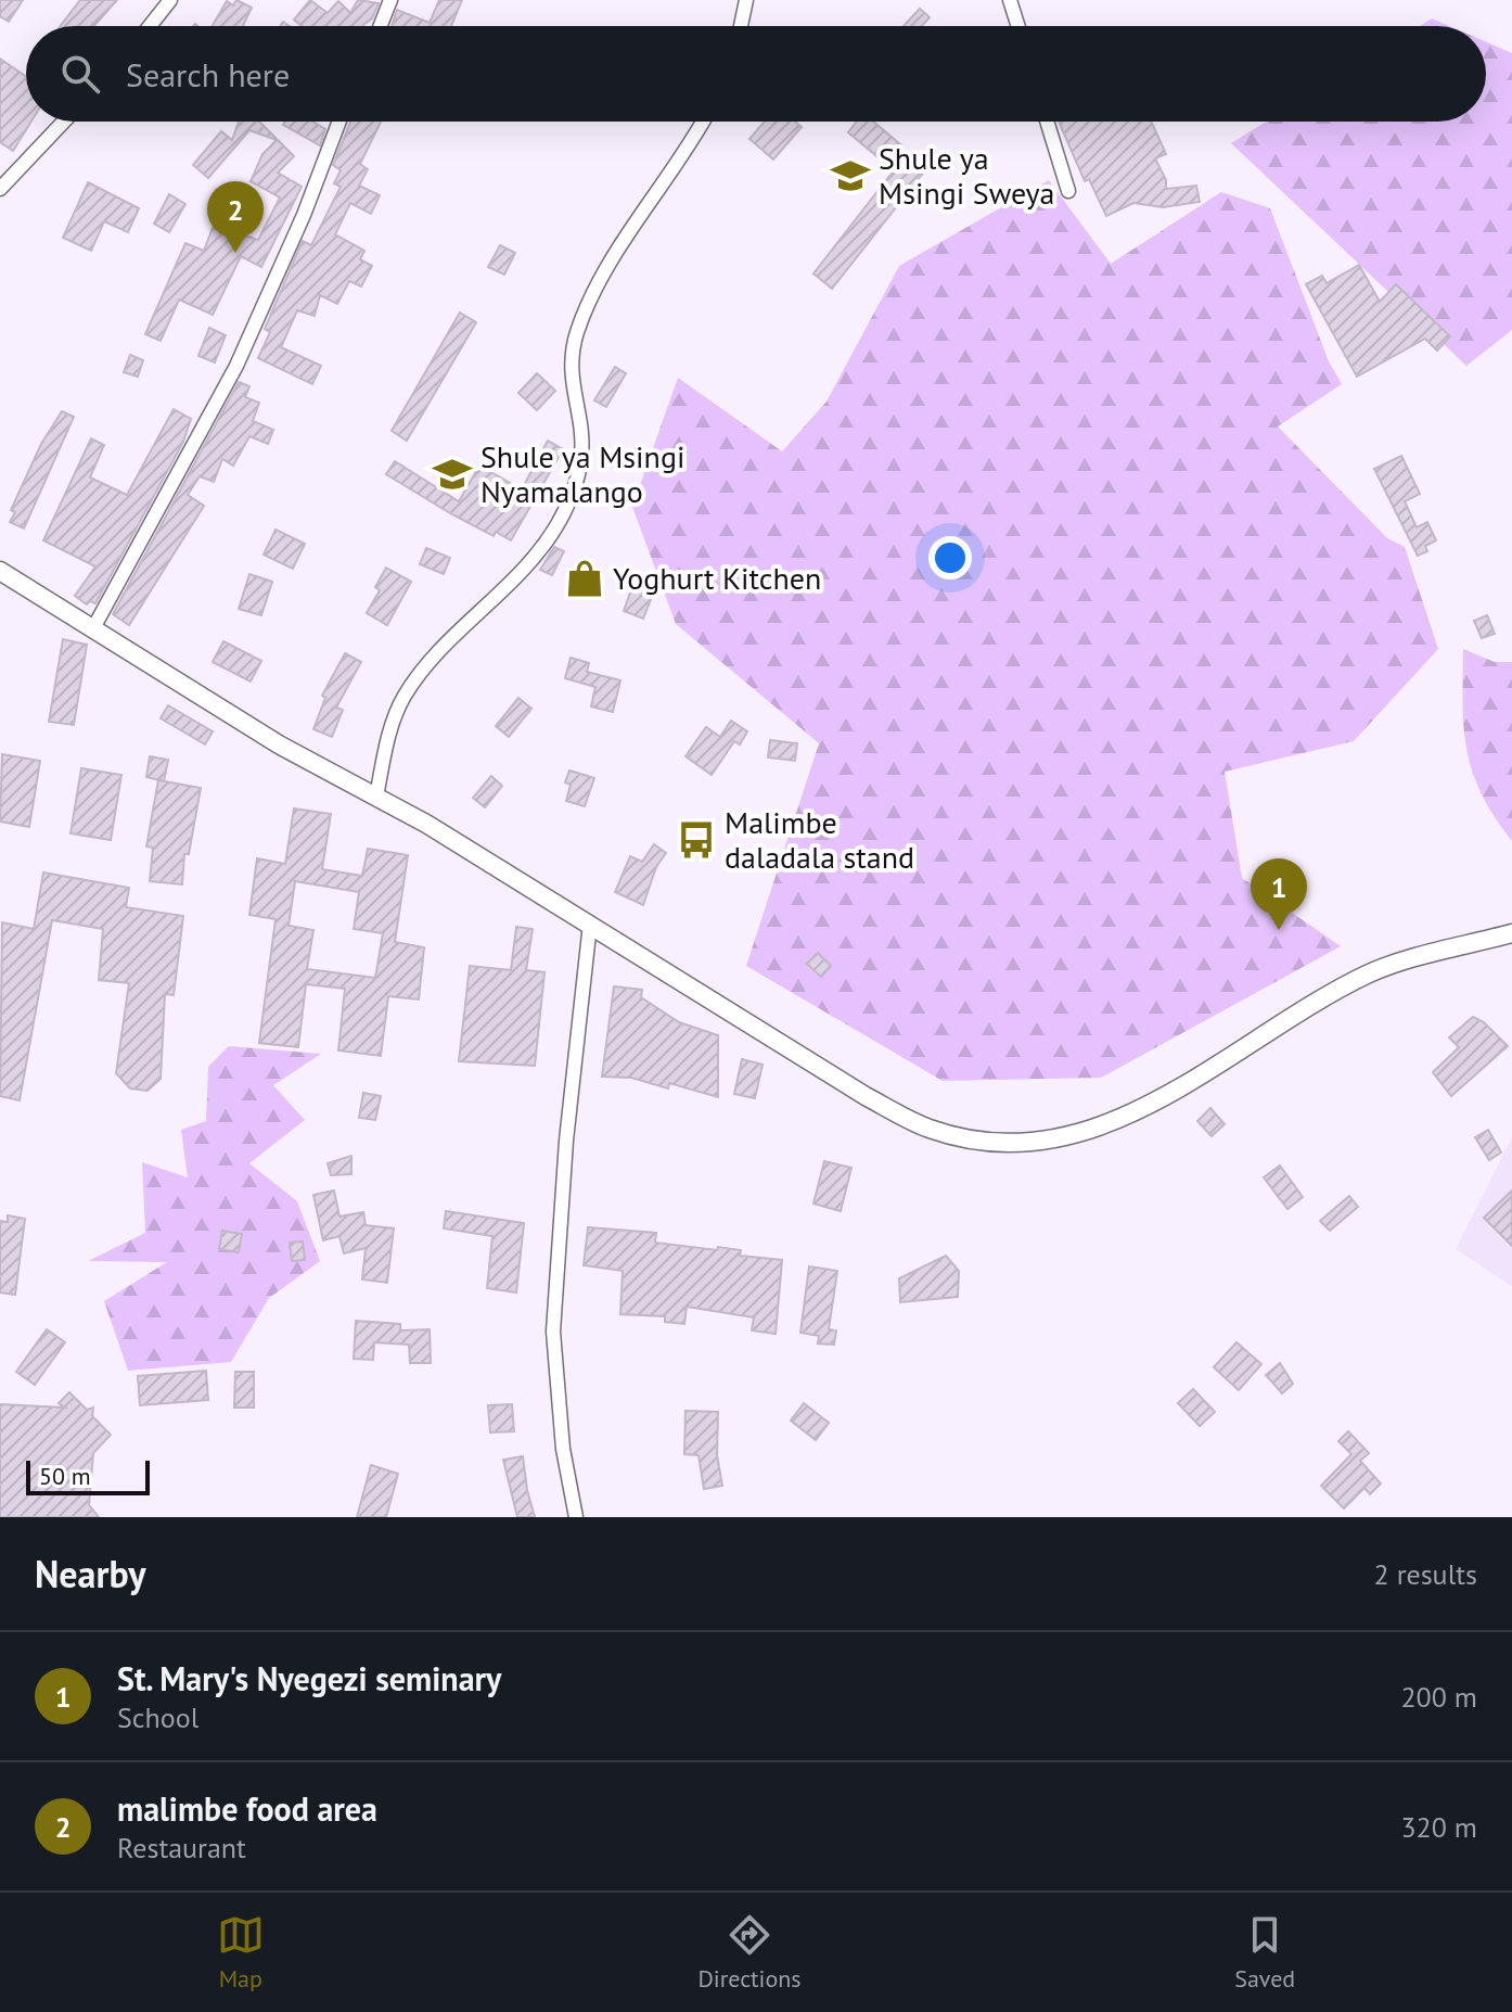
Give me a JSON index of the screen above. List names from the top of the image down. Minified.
{"places":{"school or university":["Shule ya Msingi Sweya","Shule ya Msingi Nyamalango"],"shop":["Yoghurt Kitchen"],"bus stop":["Malimbe daladala stand"]},"scale_bar":"50 m","page":{"search":"Search here","pins":["2","1"],"scale":"50 m","heading":["Nearby","2 results"],"list":[{"mark":"1","name":"St. Mary's Nyegezi seminary","note":"School","value":"200 m"},{"mark":"2","name":"malimbe food area","note":"Restaurant","value":"320 m"}],"nav":["Map","Directions","Saved"]}}
